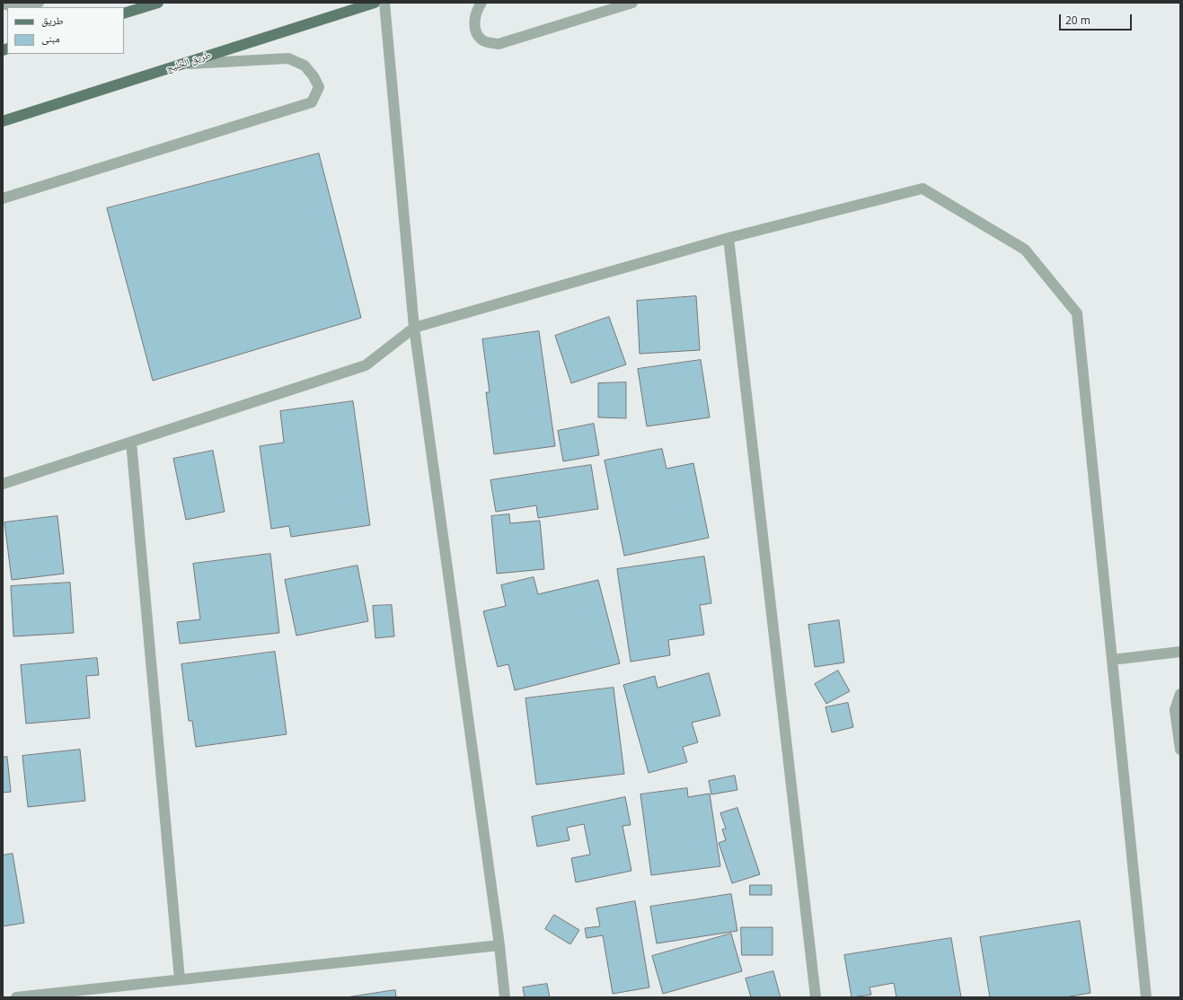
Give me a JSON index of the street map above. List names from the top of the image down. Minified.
{"streets":{"main road":["طريق الخليج"]},"legend":["طريق","مبنى"],"scale_bar":"20 m"}
